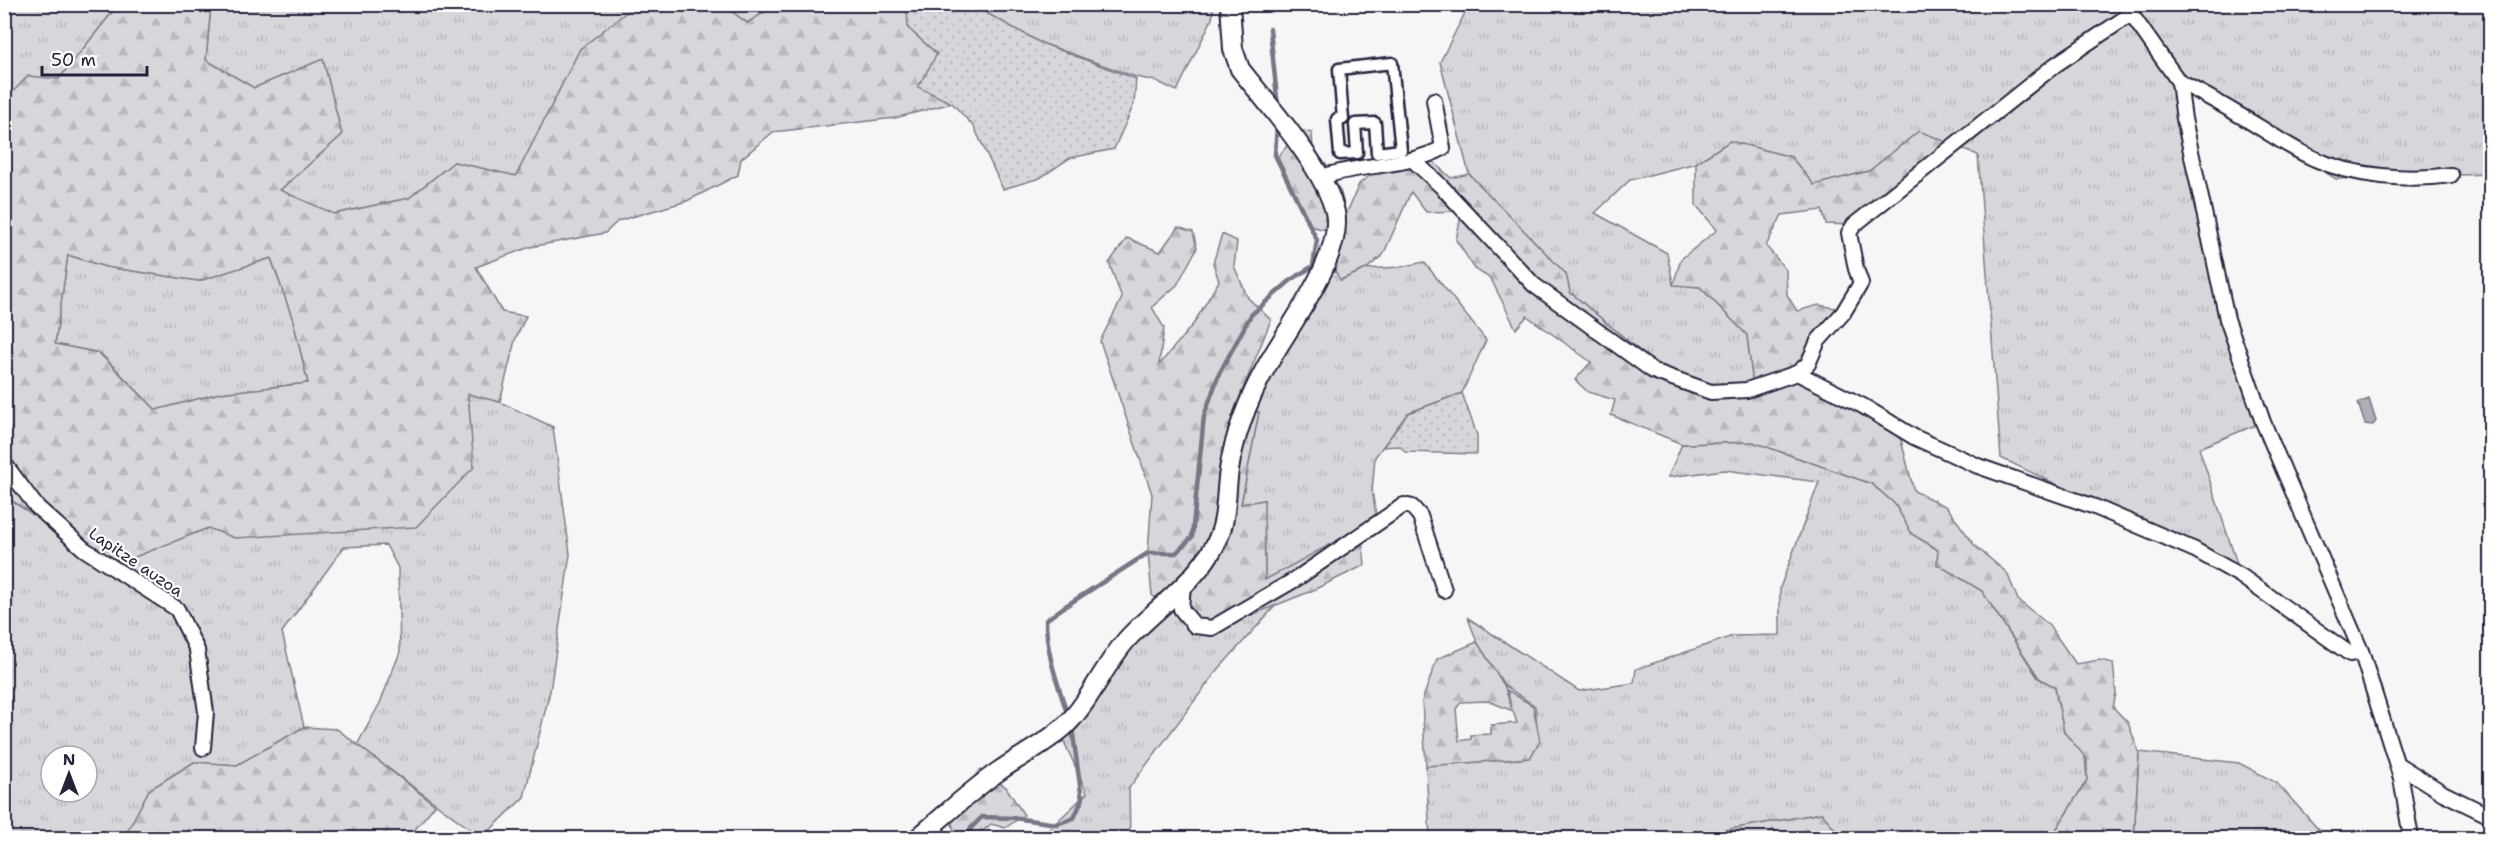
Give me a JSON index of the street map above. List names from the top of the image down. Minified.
{"streets":{"street":["Lapitze auzoa"]},"scale_bar":"50 m","north":"top"}
